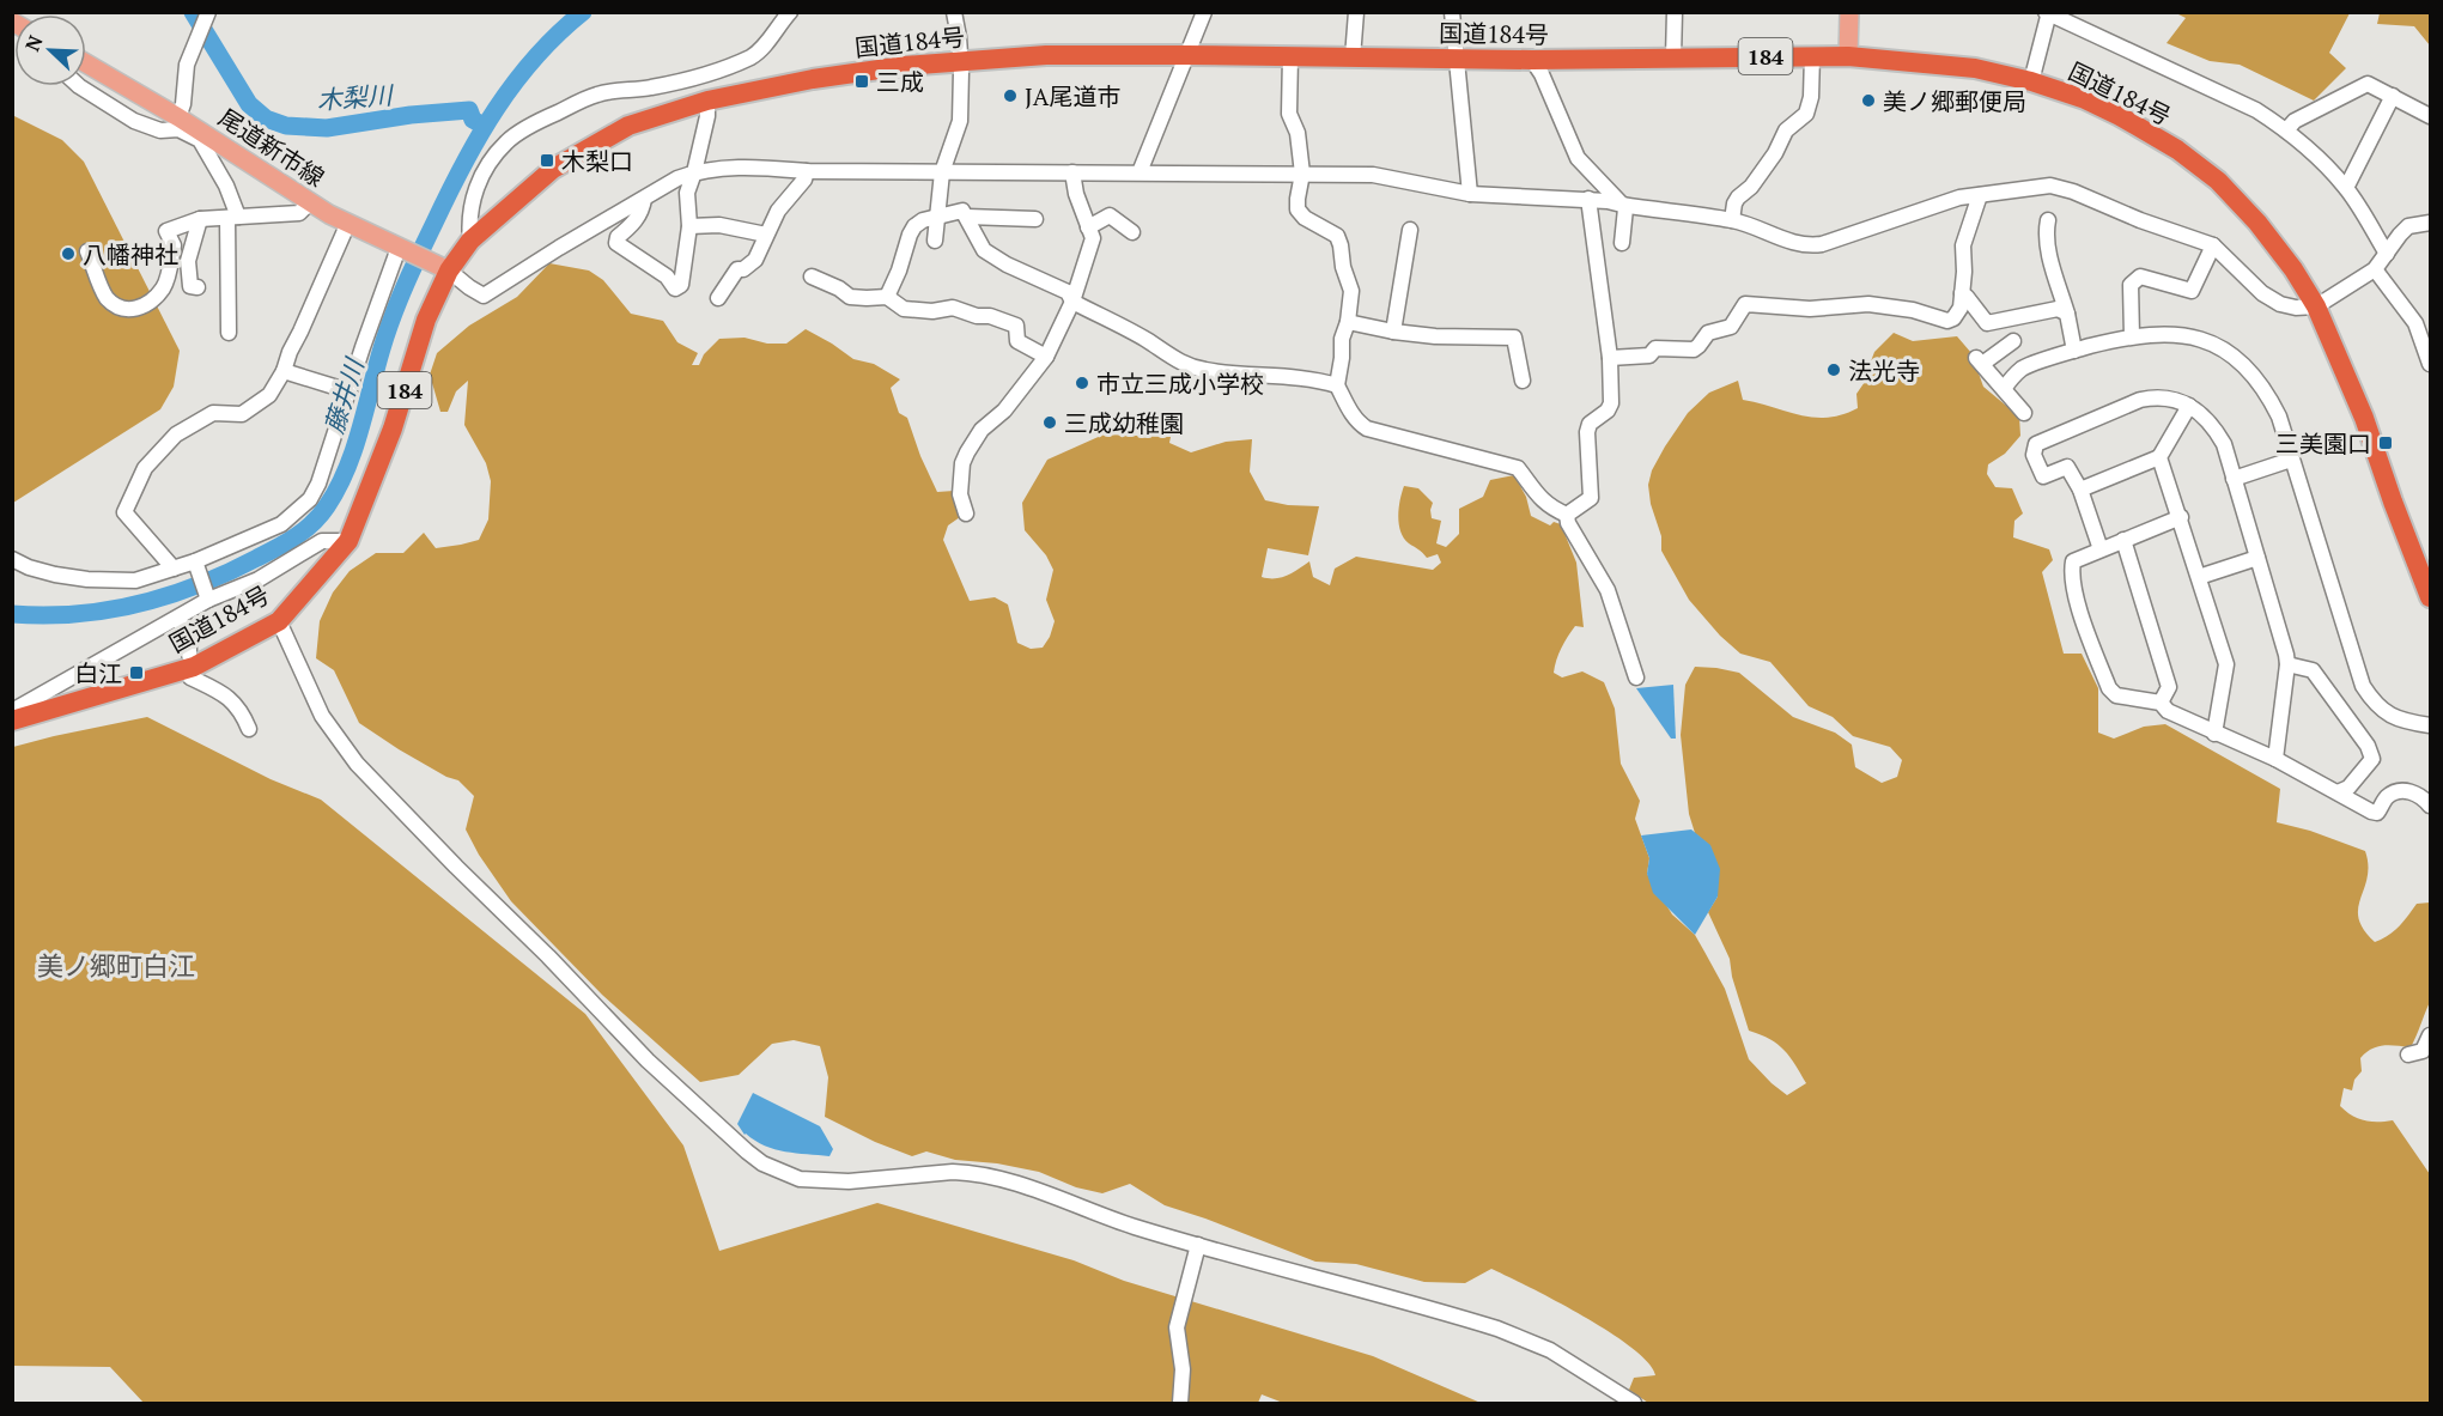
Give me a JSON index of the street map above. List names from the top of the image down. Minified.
{"streets":{"highway":["国道184号","184"],"main road":["尾道新市線"]},"crossings":[["国道184号","尾道新市線"]],"districts":["美ノ郷町白江"],"water":["木梨川","藤井川"],"places":{"transit":["三成","木梨口","三美園口","白江"],"other":["JA尾道市","美ノ郷郵便局","八幡神社","法光寺","市立三成小学校","三成幼稚園"]},"north":"top left"}
